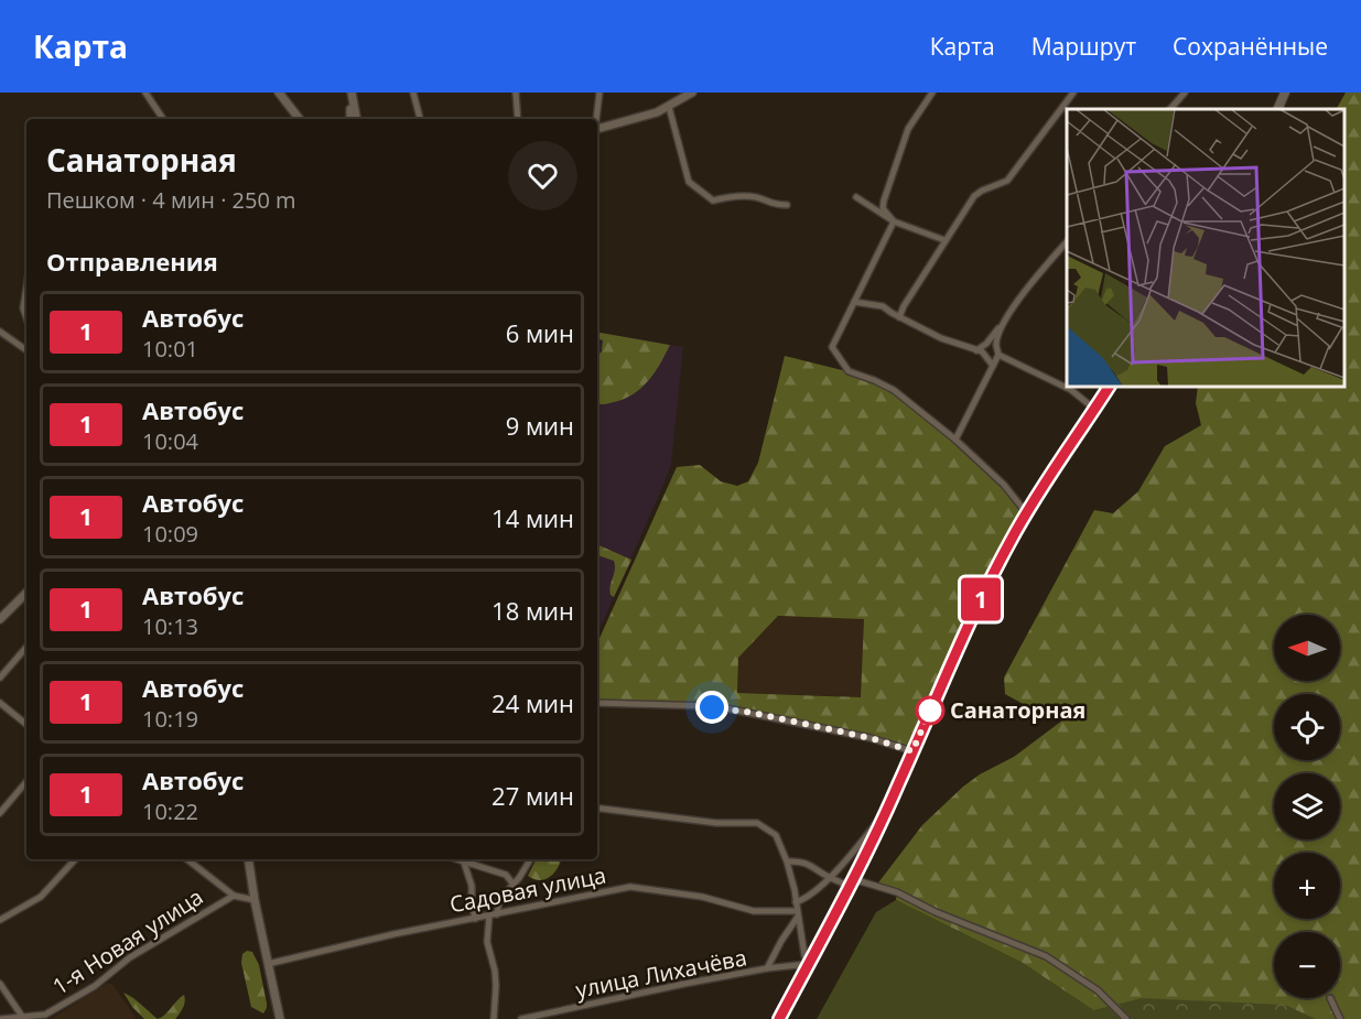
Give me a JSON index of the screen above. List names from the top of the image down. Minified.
{"streets":{"street":["Садовая улица","1-я Новая улица","улица Лихачёва"]},"places":["Санаторная"],"lines":["bus line 1"],"north":"left","page":{"header":"Карта","nav":["Карта","Маршрут","Сохранённые"],"on_map":"1","heading":[["Санаторная","Пешком · 4 мин · 250 m"],"Отправления"],"list":[{"mark":"1","name":"Автобус","note":"10:01","value":"6 мин"},{"mark":"1","name":"Автобус","note":"10:04","value":"9 мин"},{"mark":"1","name":"Автобус","note":"10:09","value":"14 мин"},{"mark":"1","name":"Автобус","note":"10:13","value":"18 мин"},{"mark":"1","name":"Автобус","note":"10:19","value":"24 мин"},{"mark":"1","name":"Автобус","note":"10:22","value":"27 мин"}],"map_buttons":["+","−"]}}
